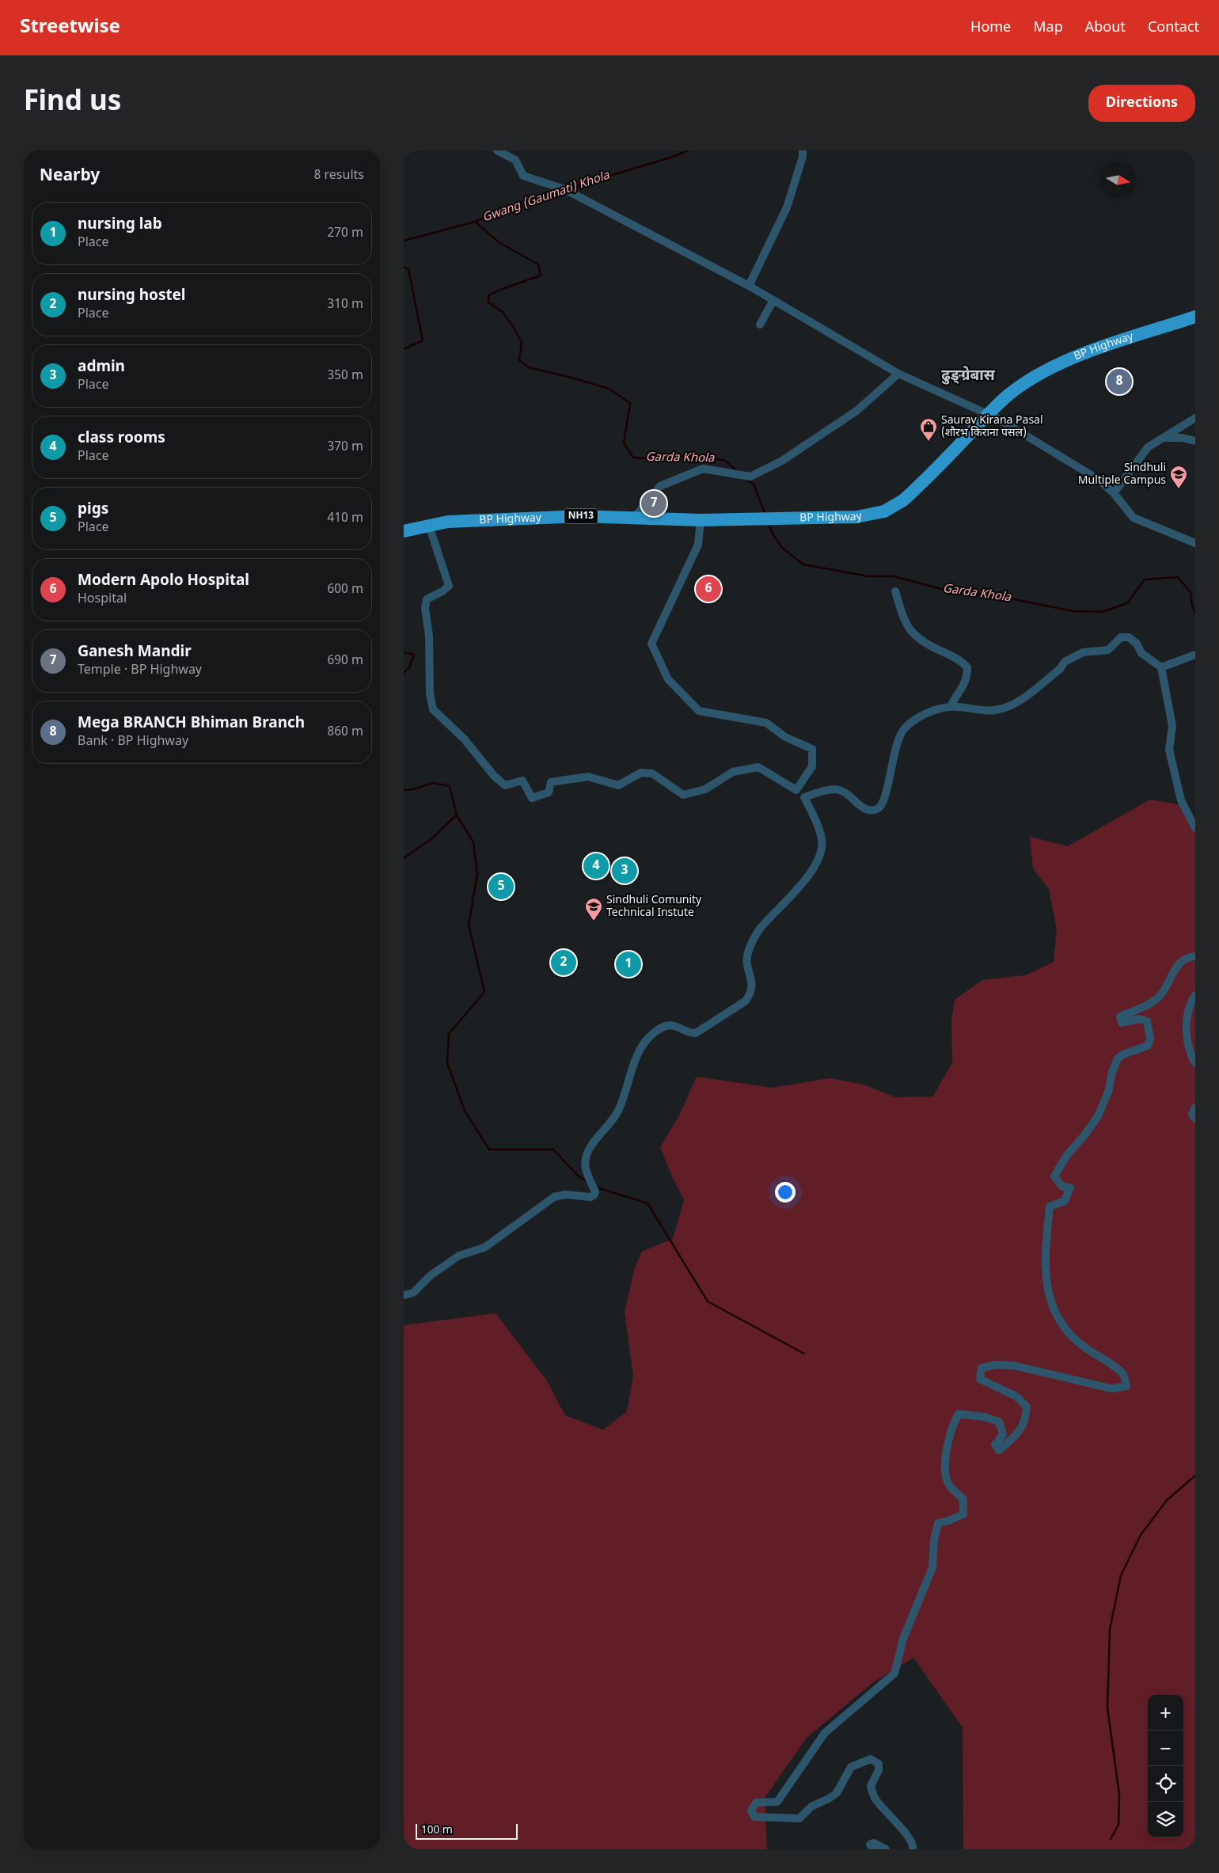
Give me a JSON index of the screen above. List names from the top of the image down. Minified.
{"streets":{"highway":["BP Highway","NH13"]},"districts":["ढुङ्ग्रेबास"],"water":["Gwang (Gaumati) Khola","Garda Khola"],"places":{"shop":["Saurav Kirana Pasal (शौरभ किराना पसल)"],"school or university":["Sindhuli Multiple Campus","Sindhuli Comunity Technical Instute"]},"scale_bar":"100 m","north":"right","page":{"header":"Streetwise","nav":["Home","Map","About","Contact"],"buttons":"Directions","title":"Find us","heading":["Nearby","8 results"],"list":[{"mark":"1","name":"nursing lab","note":"Place","value":"270 m"},{"mark":"2","name":"nursing hostel","note":"Place","value":"310 m"},{"mark":"3","name":"admin","note":"Place","value":"350 m"},{"mark":"4","name":"class rooms","note":"Place","value":"370 m"},{"mark":"5","name":"pigs","note":"Place","value":"410 m"},{"mark":"6","name":"Modern Apolo Hospital","note":"Hospital","value":"600 m"},{"mark":"7","name":"Ganesh Mandir","note":"Temple · BP Highway","value":"690 m"},{"mark":"8","name":"Mega BRANCH Bhiman Branch","note":"Bank · BP Highway","value":"860 m"}],"pins":["8","7","6","4","3","5","2","1"],"map_buttons":["+","−"],"scale":"100 m"}}
